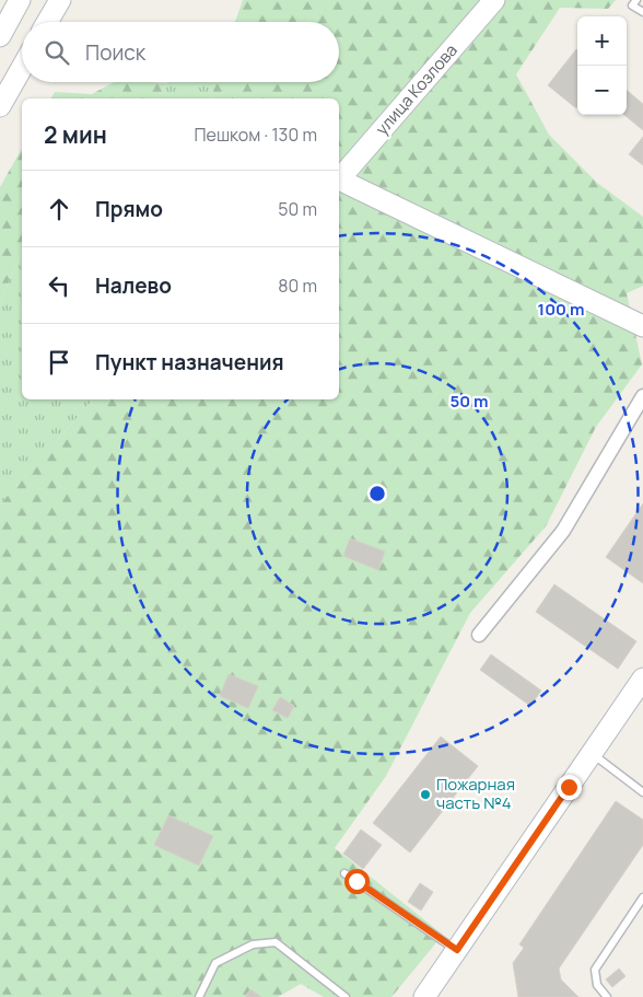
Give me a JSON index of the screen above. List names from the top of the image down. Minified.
{"streets":{"street":["улица Козлова"]},"places":["Пожарная часть №4"],"page":{"map_buttons":["+","−"],"search":"Поиск","heading":["2 мин","Пешком · 130 m"],"list":[["Прямо","50 m"],["Налево","80 m"],"Пункт назначения"]},"rings":["100 m","50 m"]}
